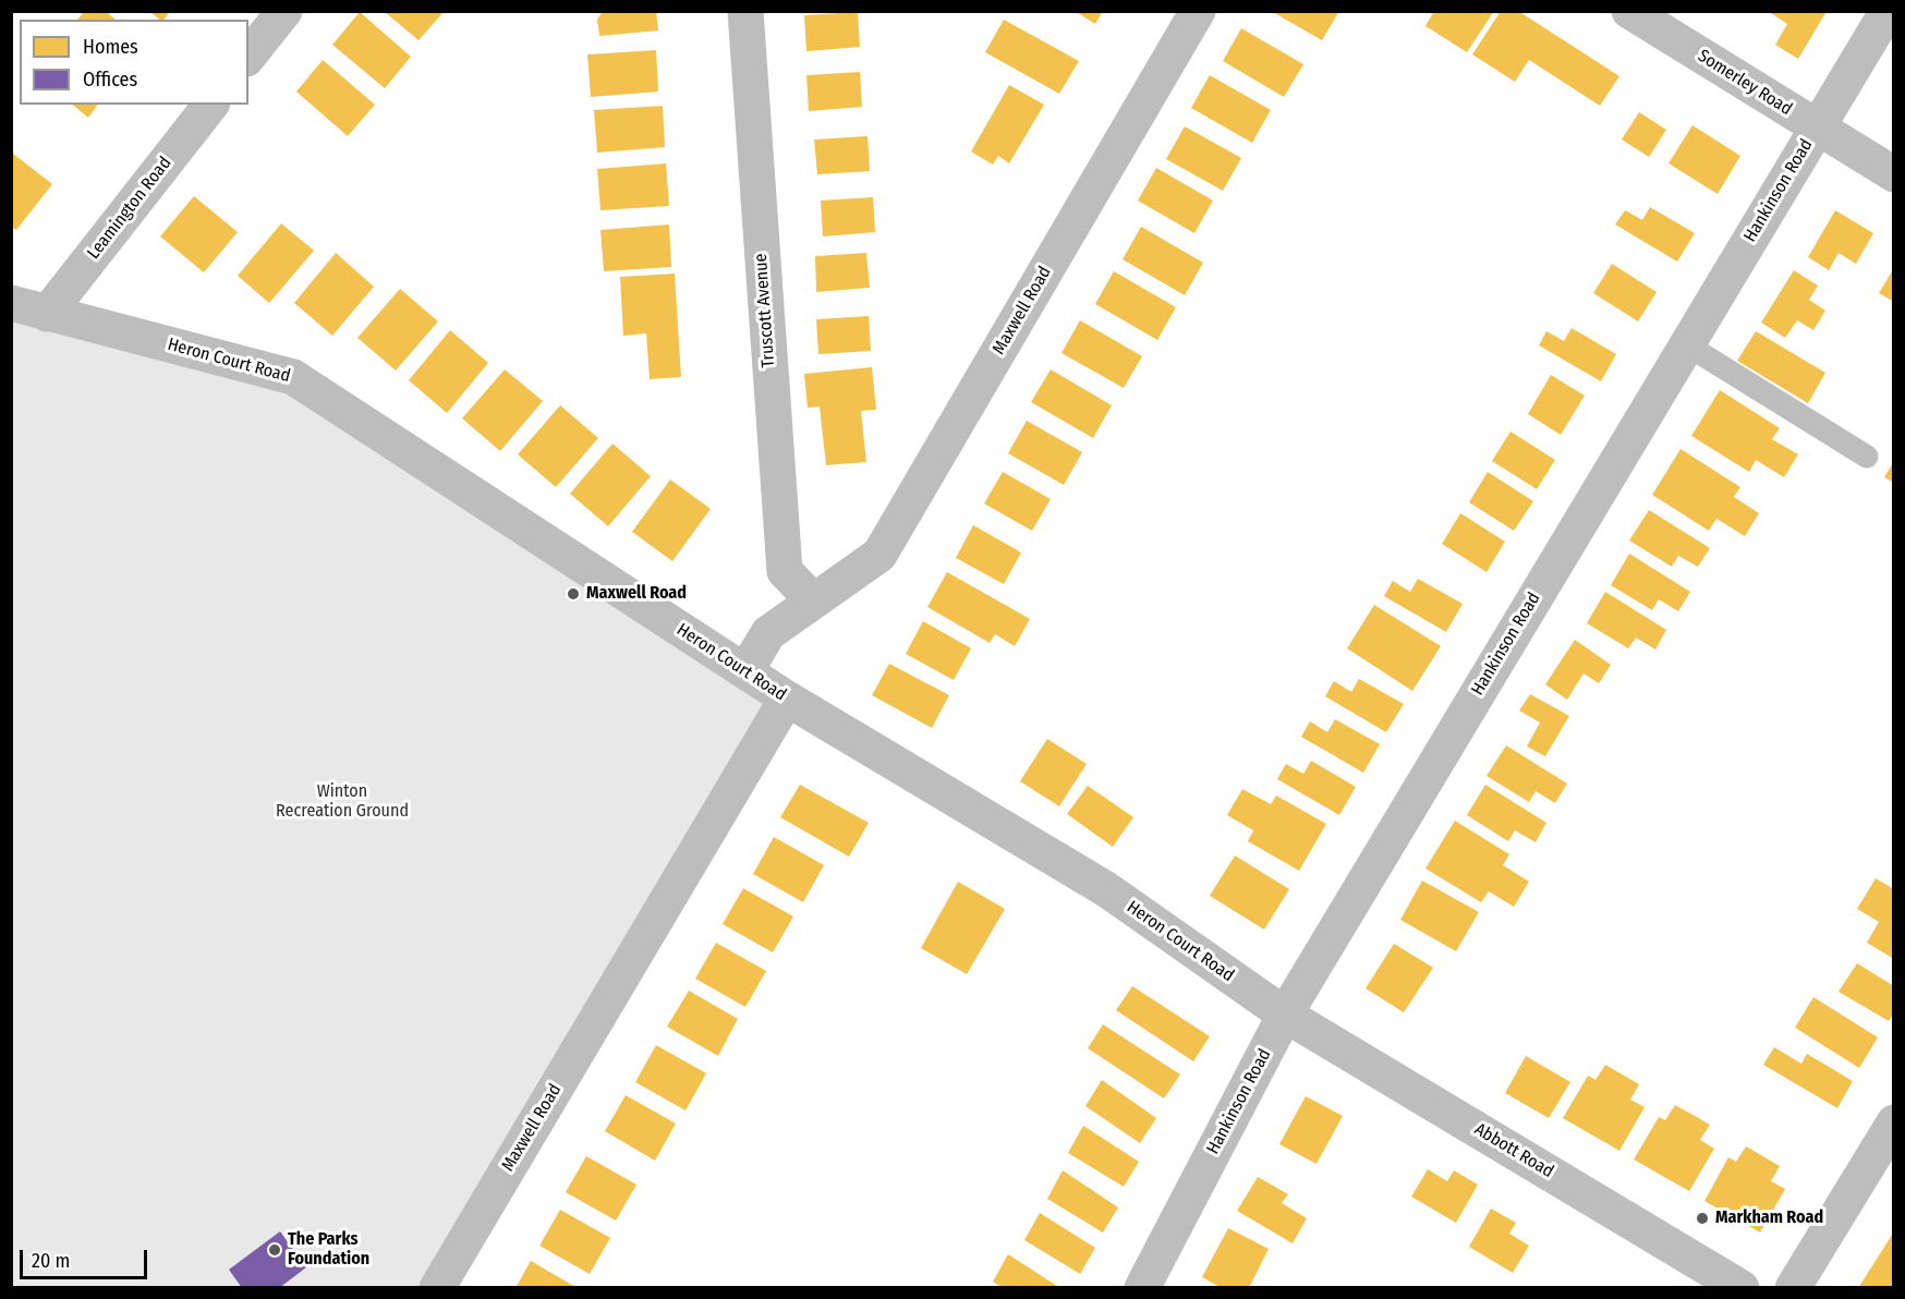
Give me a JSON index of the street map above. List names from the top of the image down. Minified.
{"streets":{"street":["Somerley Road","Hankinson Road","Leamington Road","Truscott Avenue","Maxwell Road","Heron Court Road","Abbott Road"]},"crossings":[["Somerley Road","Hankinson Road"],["Hankinson Road","Heron Court Road"],["Hankinson Road","Abbott Road"],["Leamington Road","Heron Court Road"],["Truscott Avenue","Maxwell Road"],["Maxwell Road","Heron Court Road"],["Heron Court Road","Abbott Road"]],"parks":["Winton Recreation Ground"],"places":["Maxwell Road","Markham Road","The Parks Foundation"],"legend":["Homes","Offices"],"scale_bar":"20 m"}
